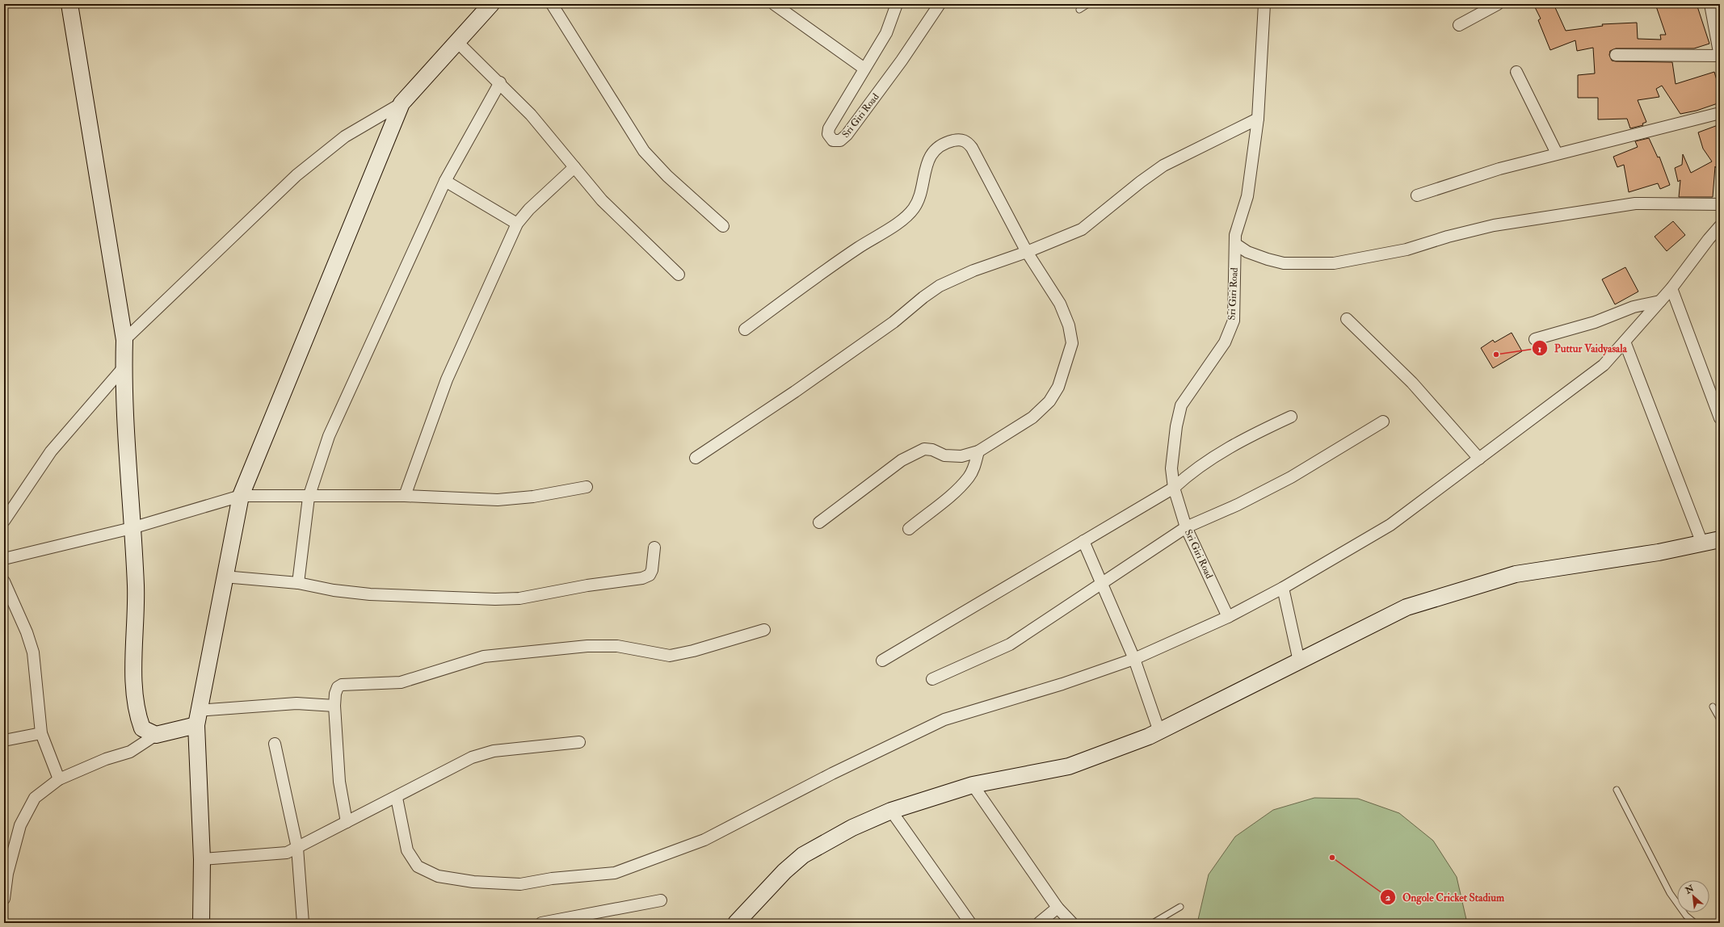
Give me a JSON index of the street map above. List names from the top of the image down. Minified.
{"streets":{"street":["Sri Giri Road"]},"places":["Puttur Vaidyasala","Ongole Cricket Stadium"],"north":"top left"}
